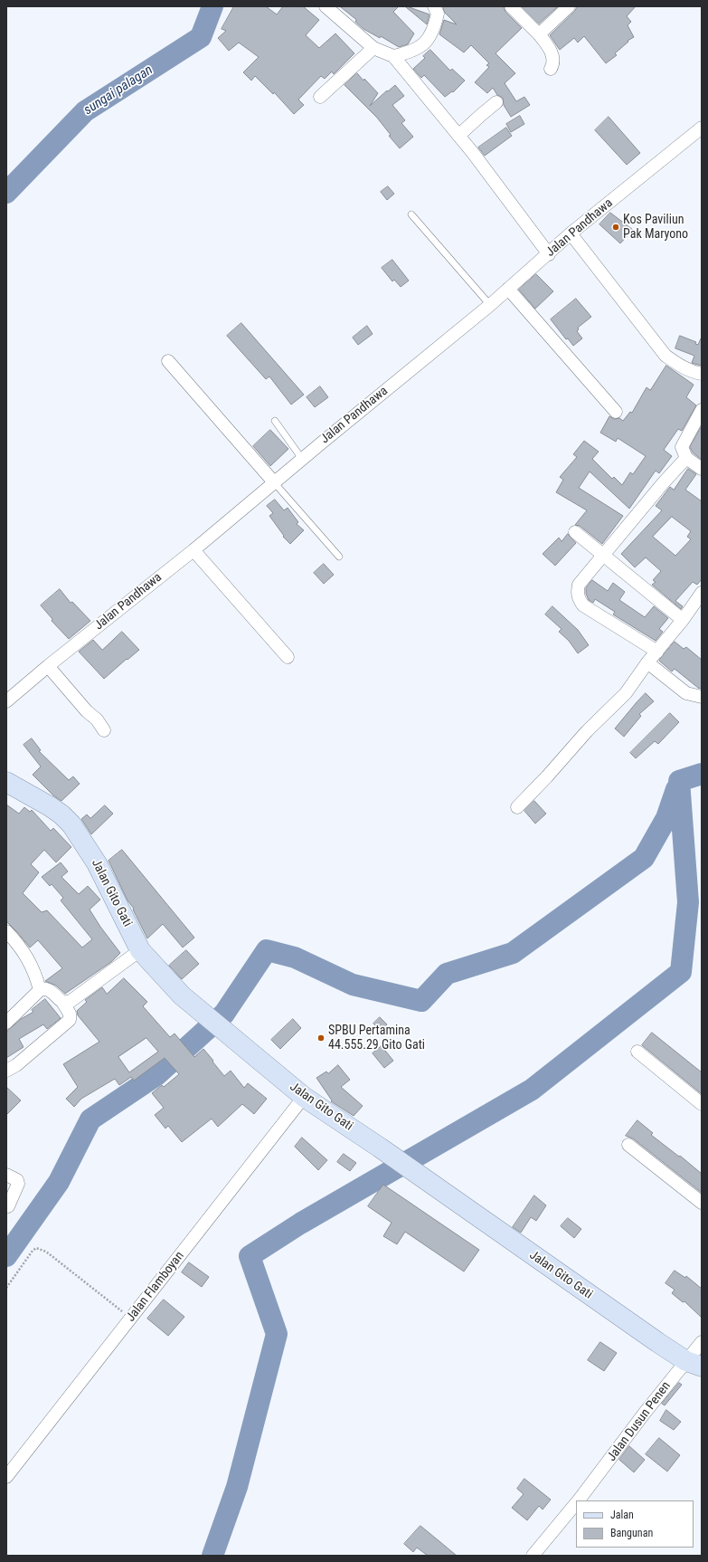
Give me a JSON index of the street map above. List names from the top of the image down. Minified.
{"streets":{"main road":["Jalan Gito Gati"],"street":["Jalan Pandhawa","Jalan Flamboyan","Jalan Dusun Penen"]},"crossings":[["Jalan Gito Gati","Jalan Flamboyan"],["Jalan Gito Gati","Jalan Dusun Penen"]],"water":["sungai palagan"],"places":["Kos Paviliun Pak Maryono","SPBU Pertamina 44.555.29 Gito Gati"],"legend":["Jalan","Bangunan"]}
